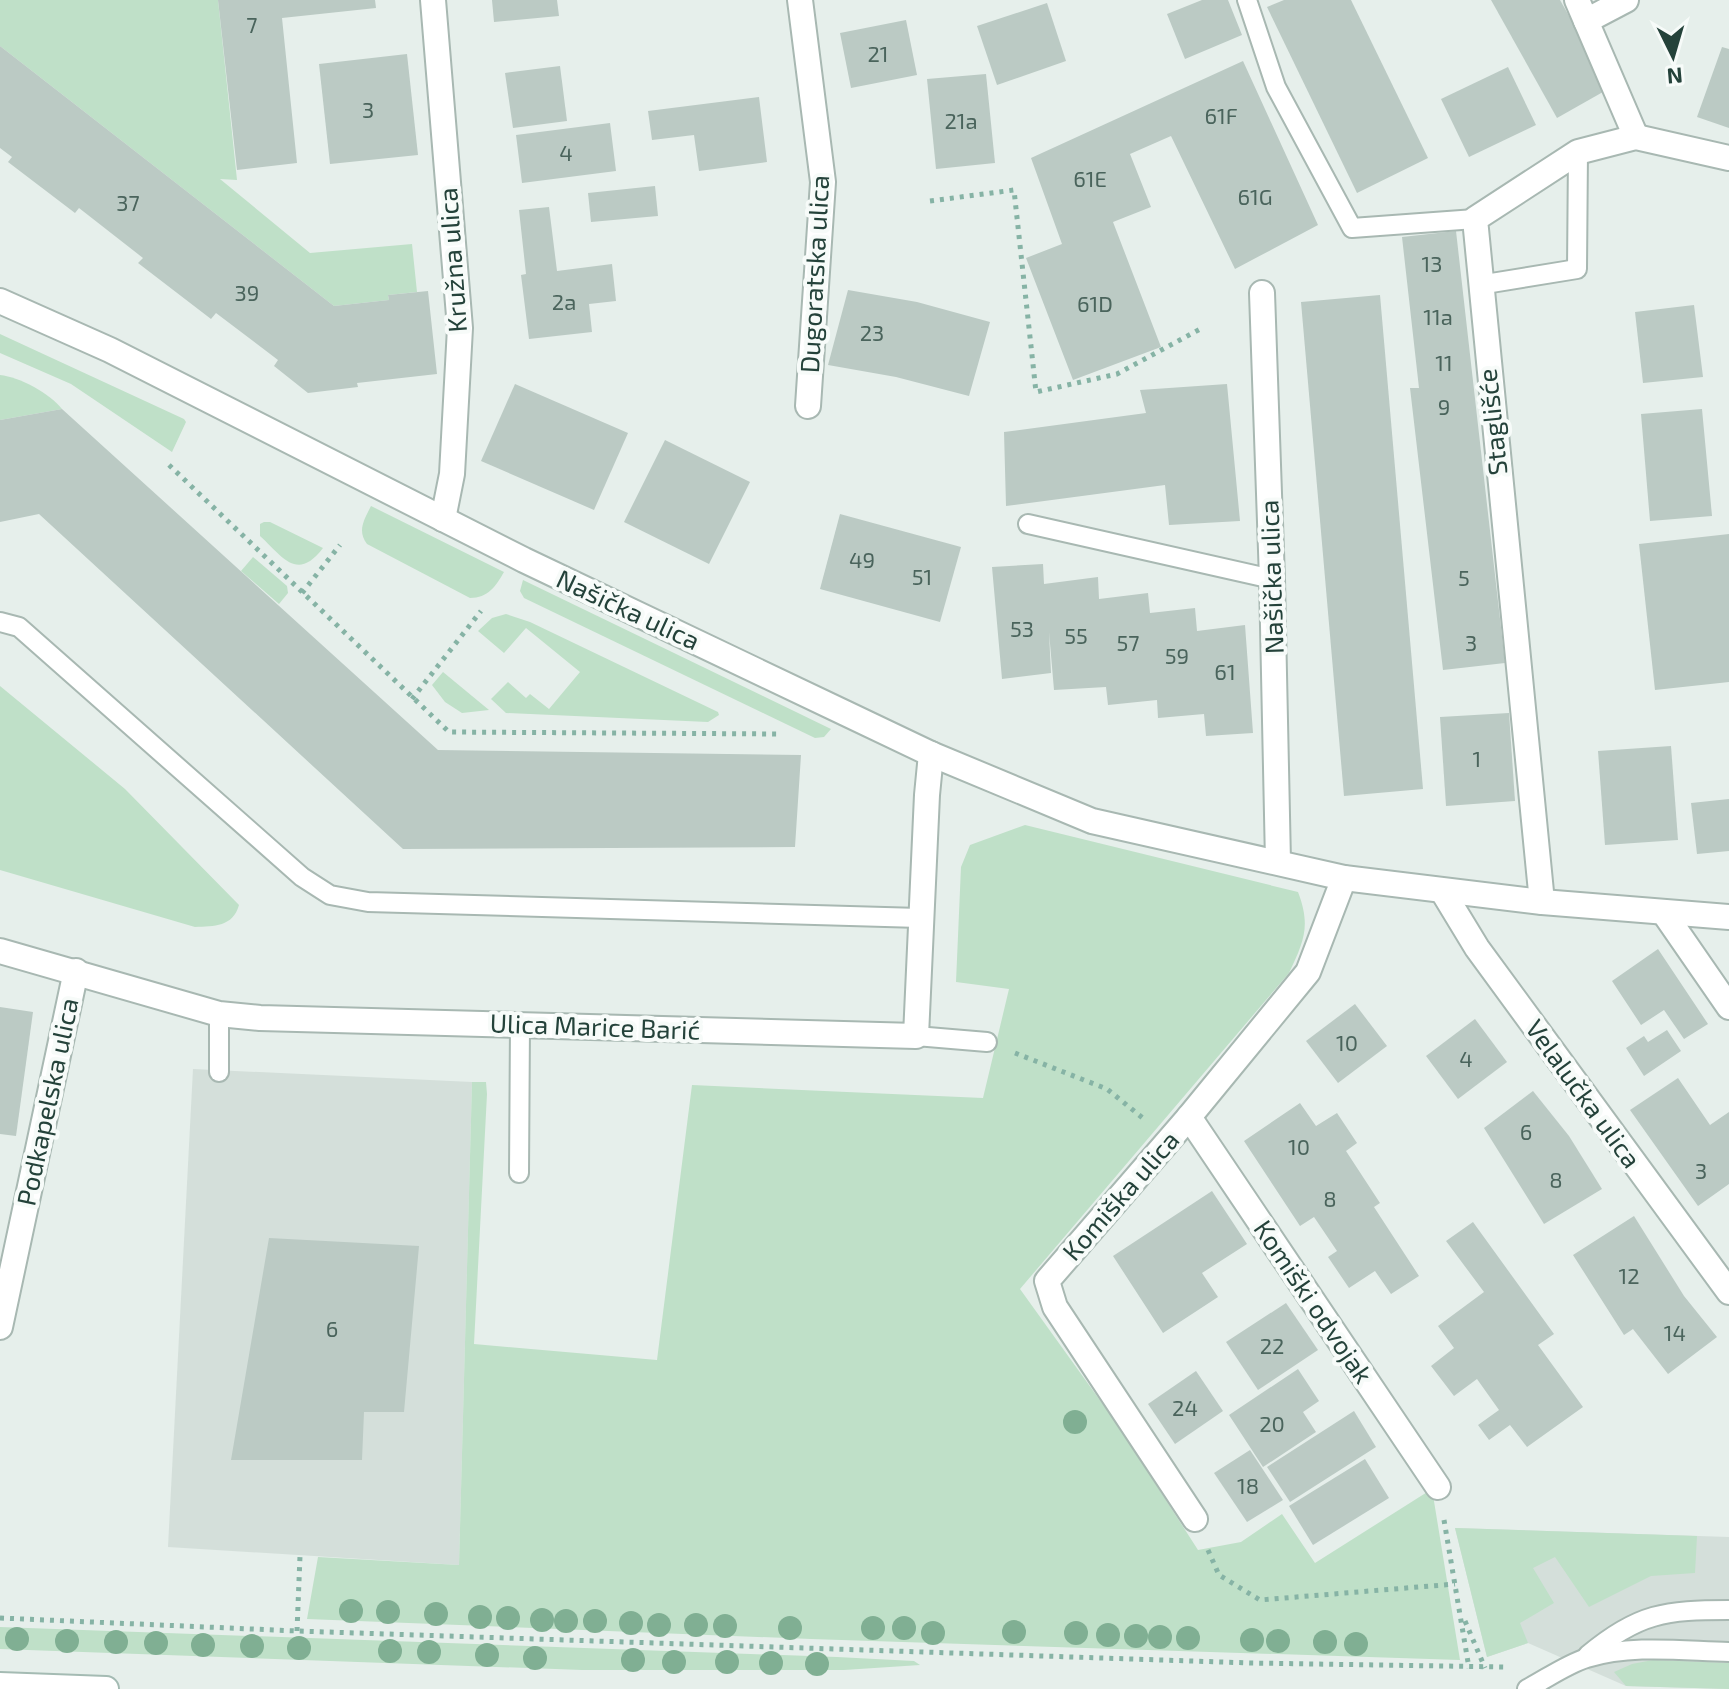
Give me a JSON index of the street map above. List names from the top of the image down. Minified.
{"streets":{"street":["Kružna ulica","Dugoratska ulica","Staglišće","Našička ulica","Ulica Marice Barić","Velalučka ulica","Podkapelska ulica","Komiška ulica","Komiški odvojak"]},"crossings":[["Kružna ulica","Našička ulica"],["Staglišće","Našička ulica"],["Našička ulica","Velalučka ulica"],["Našička ulica","Komiška ulica"],["Ulica Marice Barić","Podkapelska ulica"],["Komiška ulica","Komiški odvojak"]],"house_numbers":["7","21","3","61F","21a","4","61E","61G","37","13","39","2a","61D","11a","23","11","9","49","51","5","53","55","57","3","59","61","1","10","4","6","10","3","8","8","12","6","14","22","24","20","18"],"north":"bottom"}
